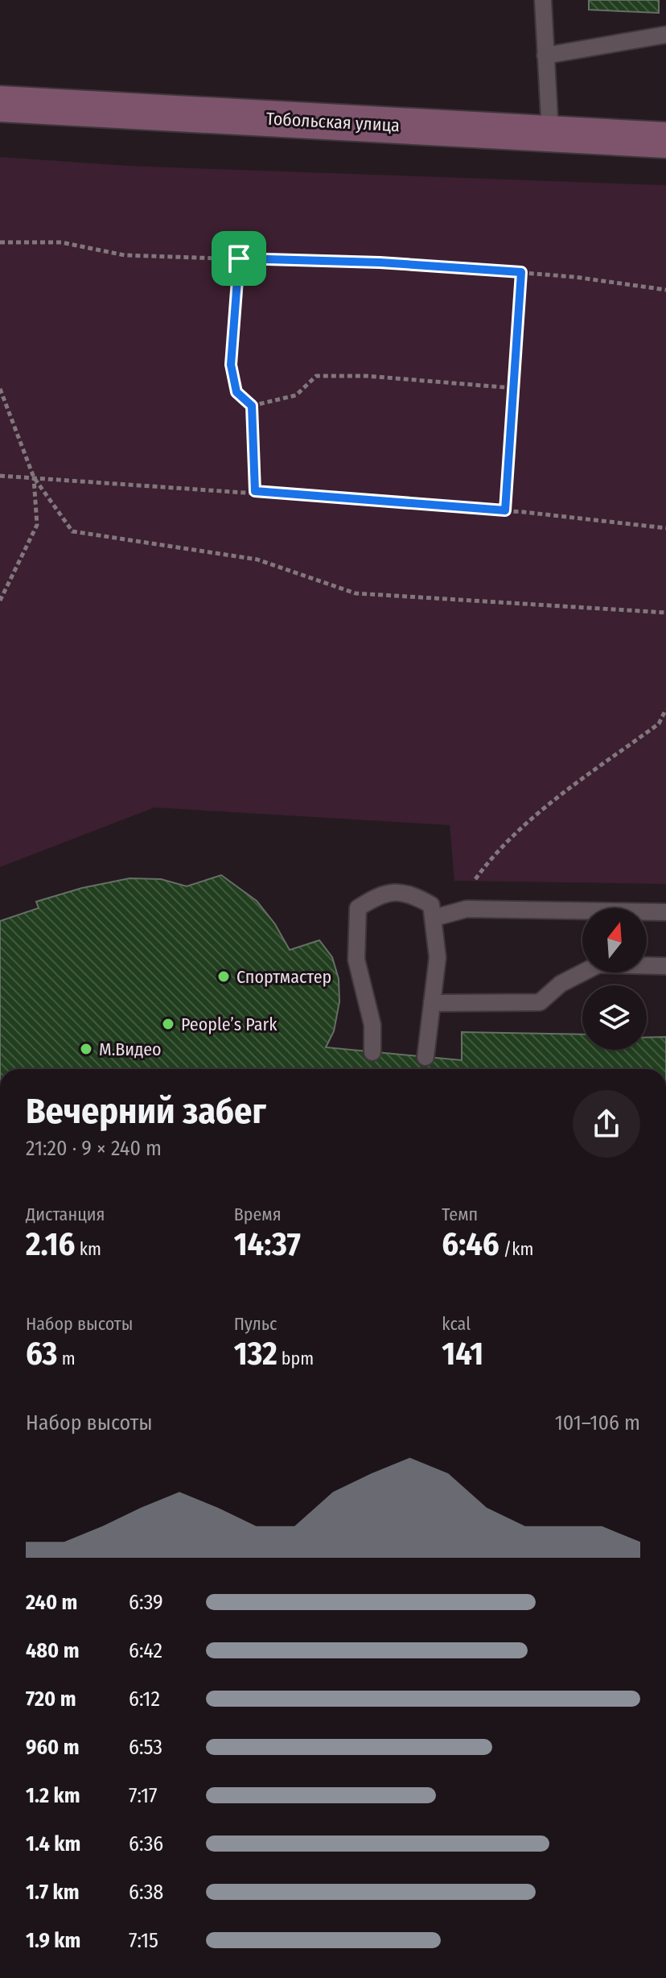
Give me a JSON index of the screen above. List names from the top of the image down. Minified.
{"streets":{"main road":["Тобольская улица"]},"places":["Спортмастер","People’s Park","М.Видео"],"north":"top","page":{"heading":["Вечерний забег","21:20 · 9 × 240 m"],"stats":[["Дистанция","2.16 km"],["Время","14:37"],["Темп","6:46 /km"],["Набор высоты","63 m"],["Пульс","132 bpm"],["kcal","141"]],"chart":["Набор высоты","101–106 m"],"list":[{"name":"240 m","note":"6:39"},{"name":"480 m","note":"6:42"},{"name":"720 m","note":"6:12"},{"name":"960 m","note":"6:53"},{"name":"1.2 km","note":"7:17"},{"name":"1.4 km","note":"6:36"},{"name":"1.7 km","note":"6:38"},{"name":"1.9 km","note":"7:15"}]}}
